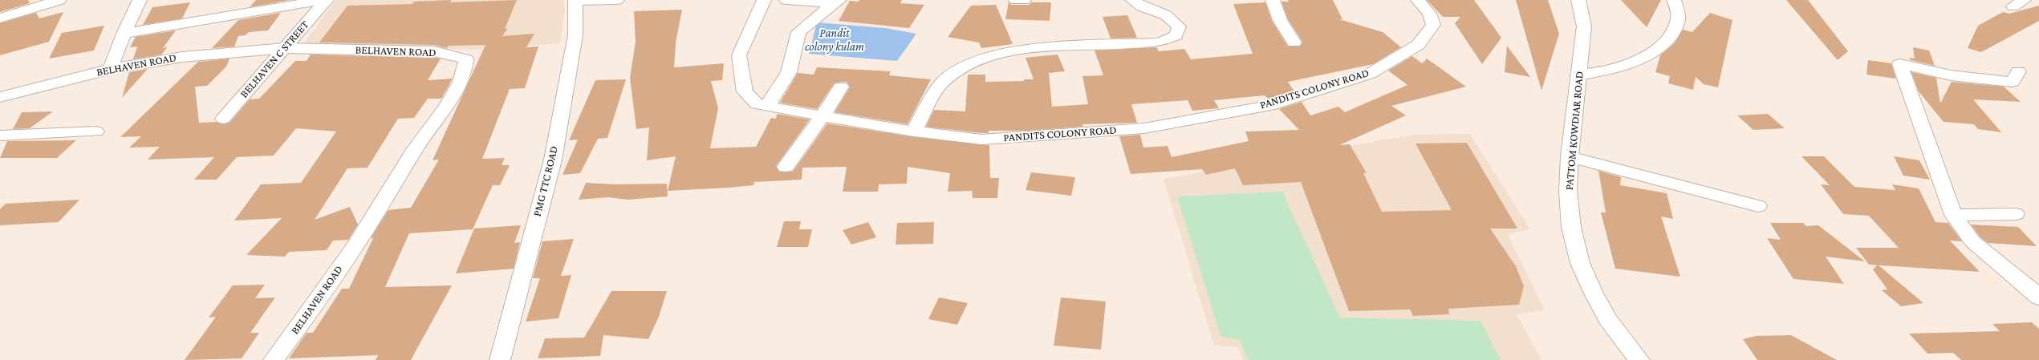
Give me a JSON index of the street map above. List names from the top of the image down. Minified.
{"streets":{"street":["BELHAVEN ROAD","BELHAVEN C STREET","PANDITS COLONY ROAD","PATTOM KOWDIAR ROAD","PMG TTC ROAD"]},"crossings":[["BELHAVEN ROAD","BELHAVEN C STREET"]],"water":["Pandit colony kulam"]}
